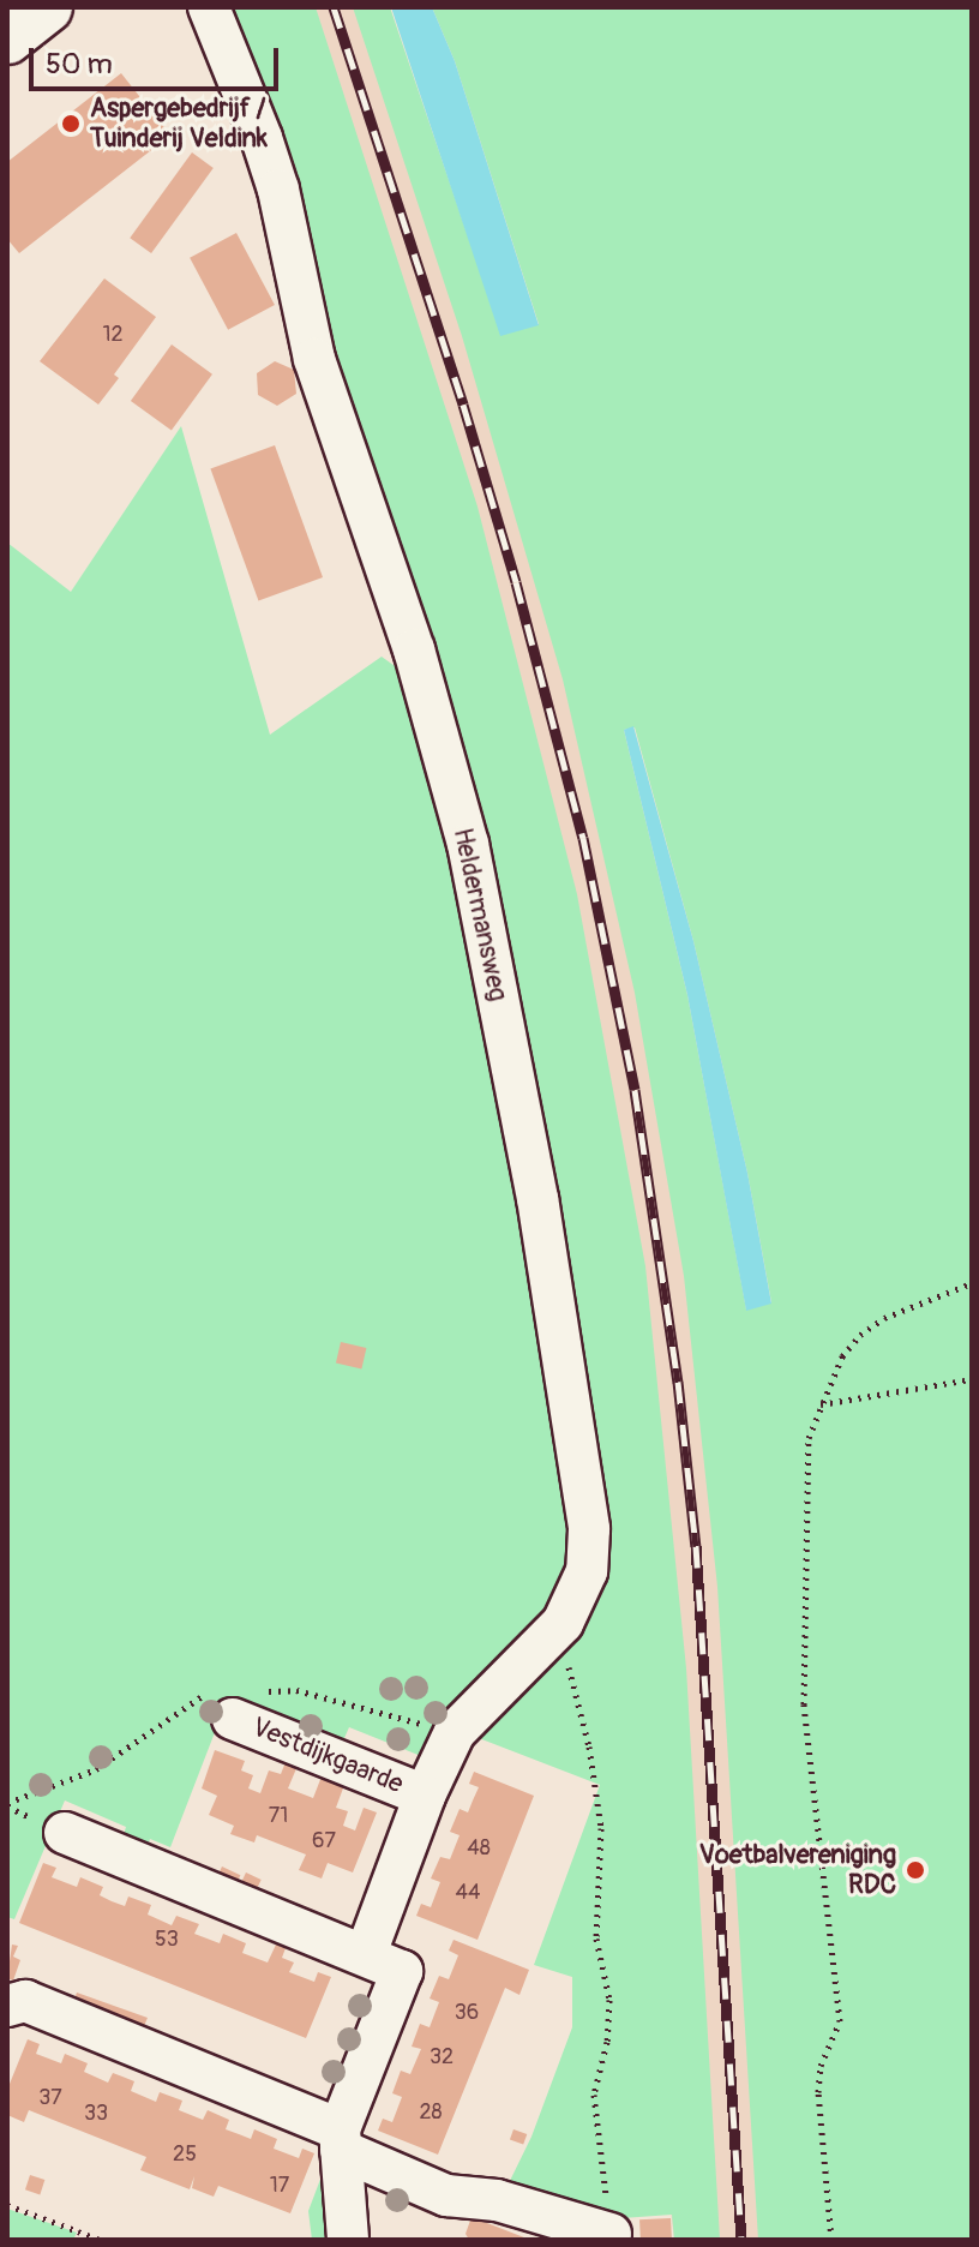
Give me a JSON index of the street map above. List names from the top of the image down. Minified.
{"streets":{"street":["Heldermansweg","Vestdijkgaarde"]},"crossings":[["Heldermansweg","Vestdijkgaarde"]],"places":["Aspergebedrijf / Tuinderij Veldink","Voetbalvereniging RDC"],"house_numbers":["12","71","67","48","44","53","36","32","37","28","33","25","17"],"scale_bar":"50 m"}
